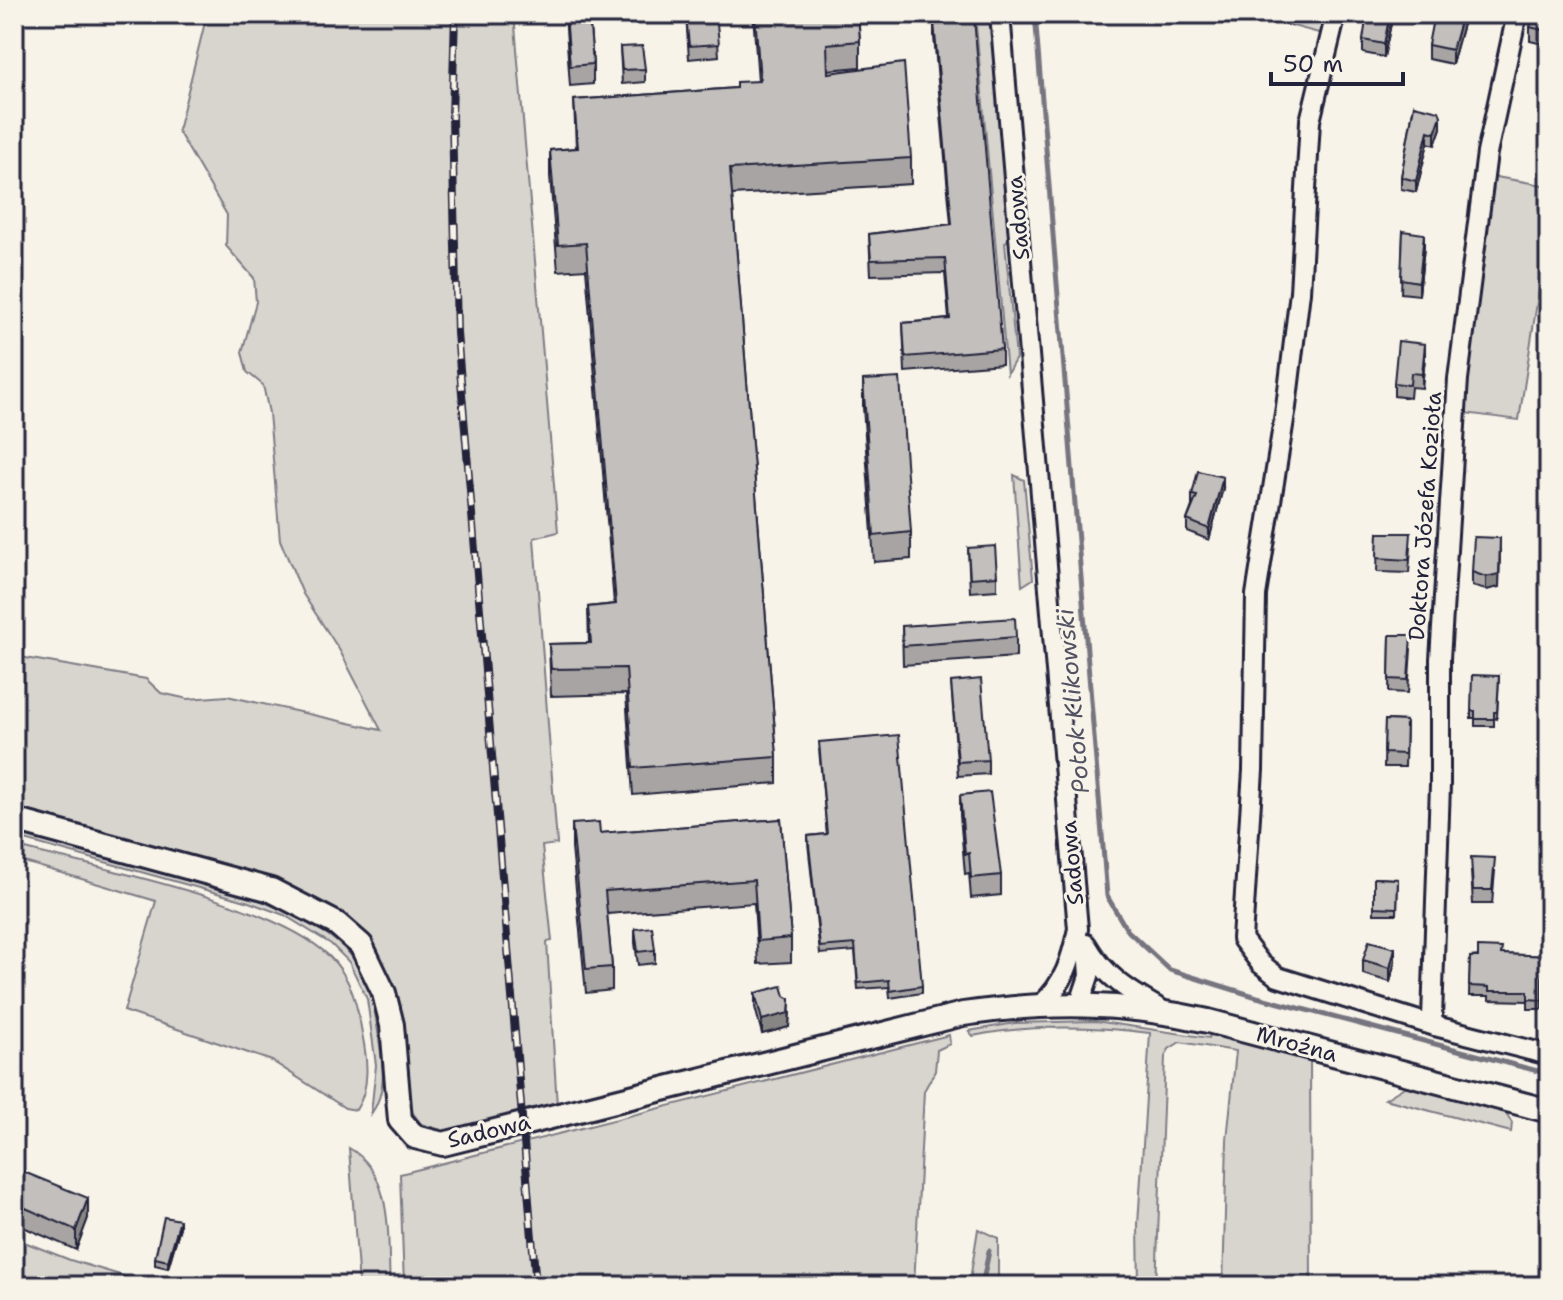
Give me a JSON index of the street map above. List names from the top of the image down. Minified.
{"streets":{"main road":["Sadowa","Mroźna"],"street":["Doktora Józefa Kozioła"]},"crossings":[["Sadowa","Mroźna"]],"water":["Potok Klikowski"],"scale_bar":"50 m"}
